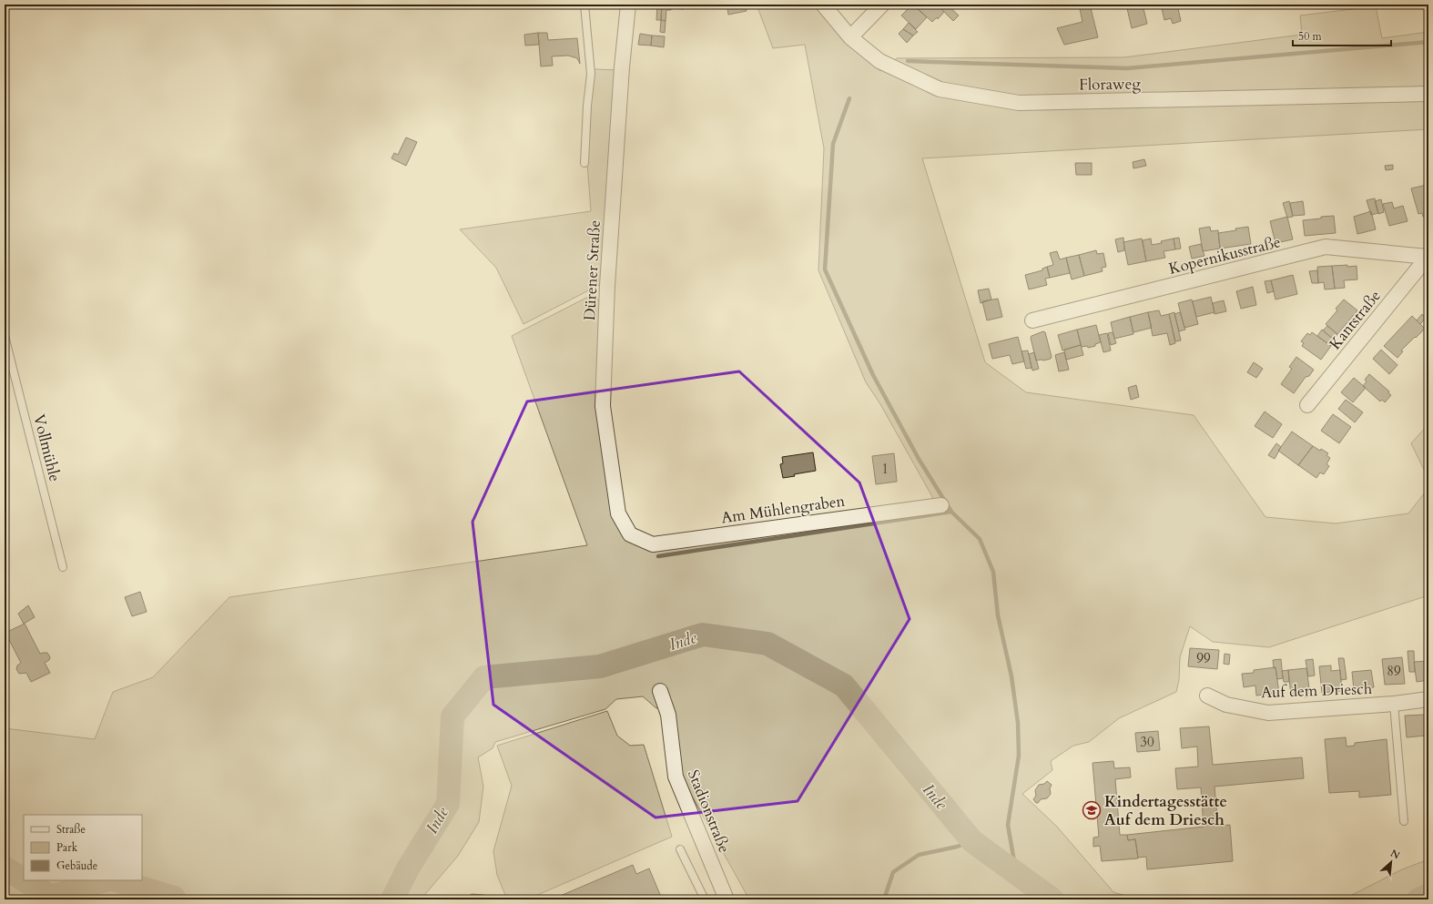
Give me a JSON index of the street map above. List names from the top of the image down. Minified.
{"streets":{"street":["Floraweg","Kopernikusstraße","Dürener Straße","Kantstraße","Am Mühlengraben","Auf dem Driesch","Stadionstraße"],"lane":["Vollmühle"]},"crossings":[["Kopernikusstraße","Kantstraße"],["Dürener Straße","Am Mühlengraben"]],"water":["Inde"],"places":{"school or university":["Kindertagesstätte Auf dem Driesch"]},"house_numbers":["1","99","89","30"],"legend":["Straße","Park","Gebäude"],"scale_bar":"50 m","north":"top right"}
